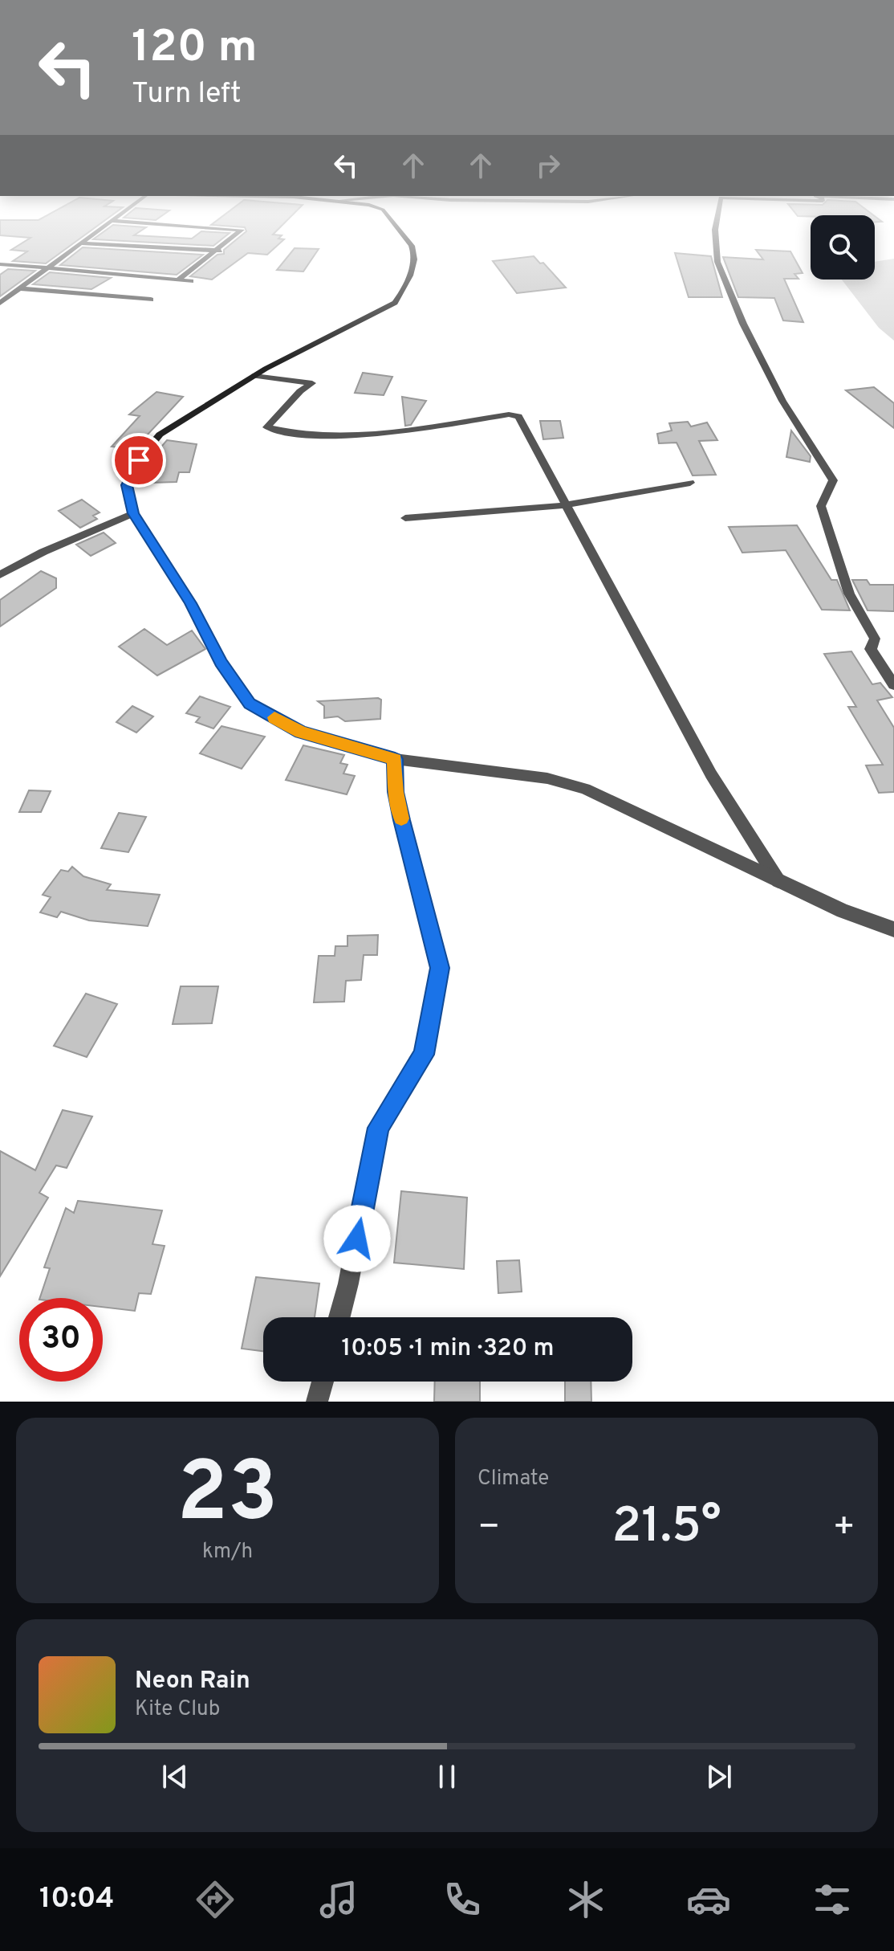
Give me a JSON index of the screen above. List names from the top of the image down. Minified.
{"page":{"turn":["120 m","Turn left"],"limit":"30","trip":"10:05 · 1 min · 320 m","tile":[["23","km/h"],"Climate"],"heat":["−","21.5°","+"],"song":["Neon Rain","Kite Club"],"tabs":"10:04"}}
